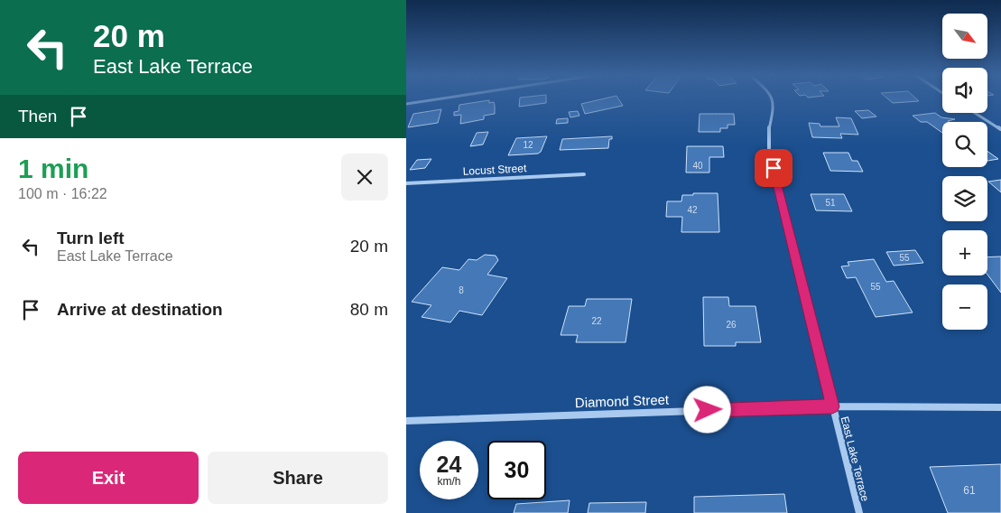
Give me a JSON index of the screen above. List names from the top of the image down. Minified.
{"streets":{"street":["Locust Street","Diamond Street","East Lake Terrace"]},"crossings":[["Diamond Street","East Lake Terrace"]],"house_numbers":["12","40","51","42","55","55","8","22","26","61"],"north":"bottom right","page":{"turn":["20 m","East Lake Terrace"],"map_buttons":["+","−"],"then":"Then","heading":["1 min","100 m · 16:22"],"list":[{"name":"Turn left","note":"East Lake Terrace","value":"20 m"},{"name":"Arrive at destination","value":"80 m"}],"speed":"24 km/h","limit":"30","buttons":["Exit","Share"]}}
